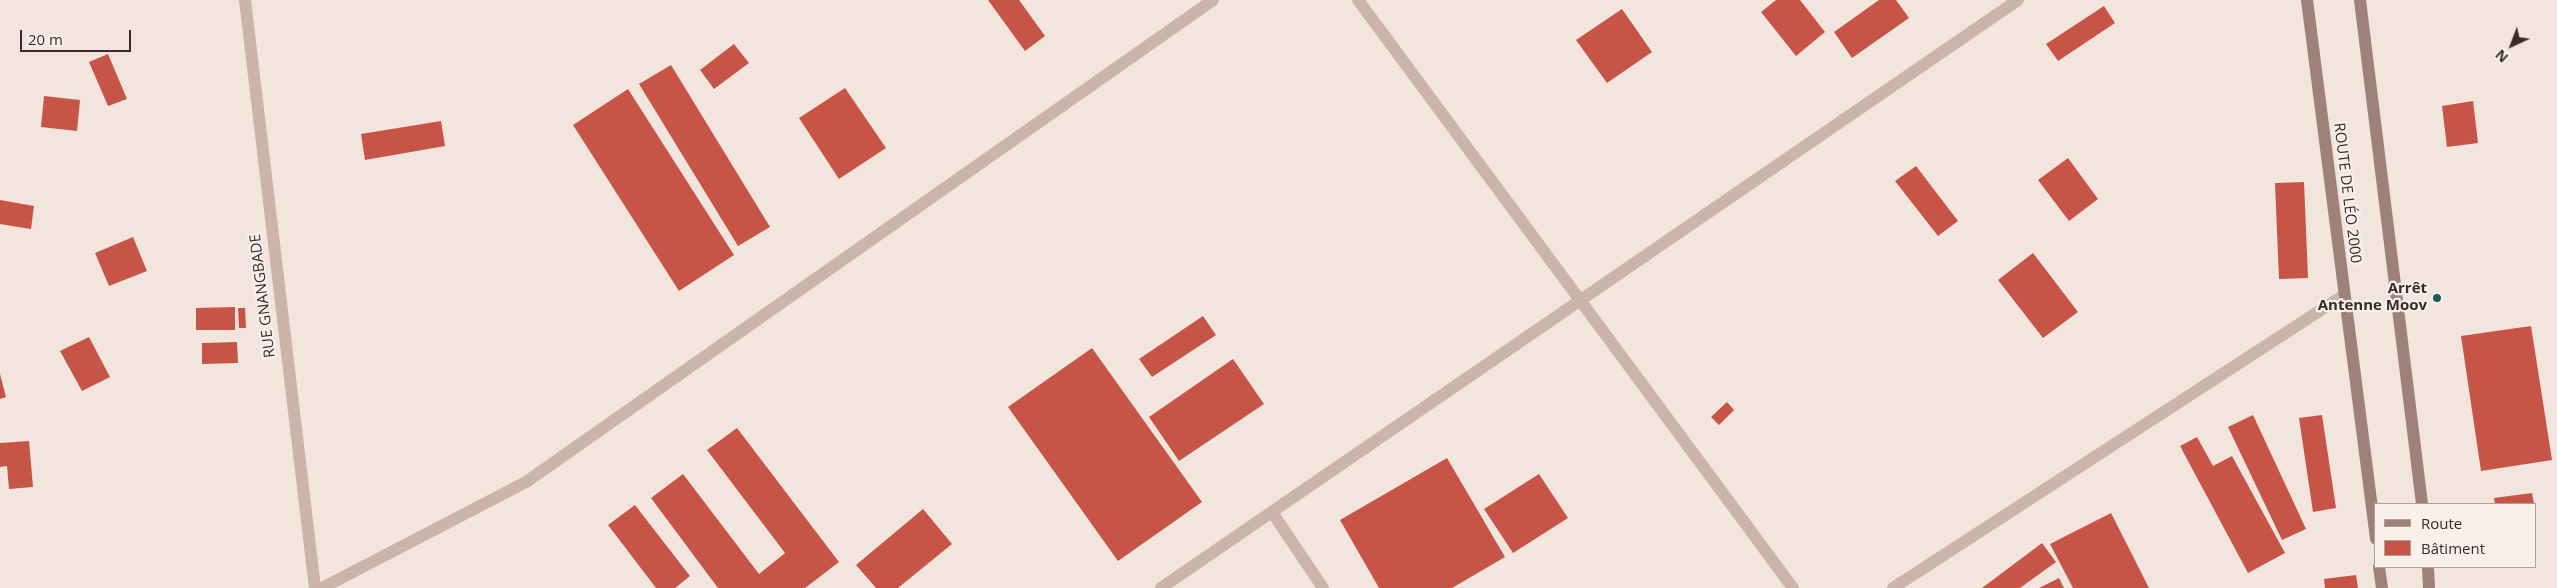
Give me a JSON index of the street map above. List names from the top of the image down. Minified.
{"streets":{"street":["ROUTE DE LÉO 2000","RUE GNANGBADE"]},"places":["Arrêt Antenne Moov"],"legend":["Route","Bâtiment"],"scale_bar":"20 m","north":"bottom left"}
